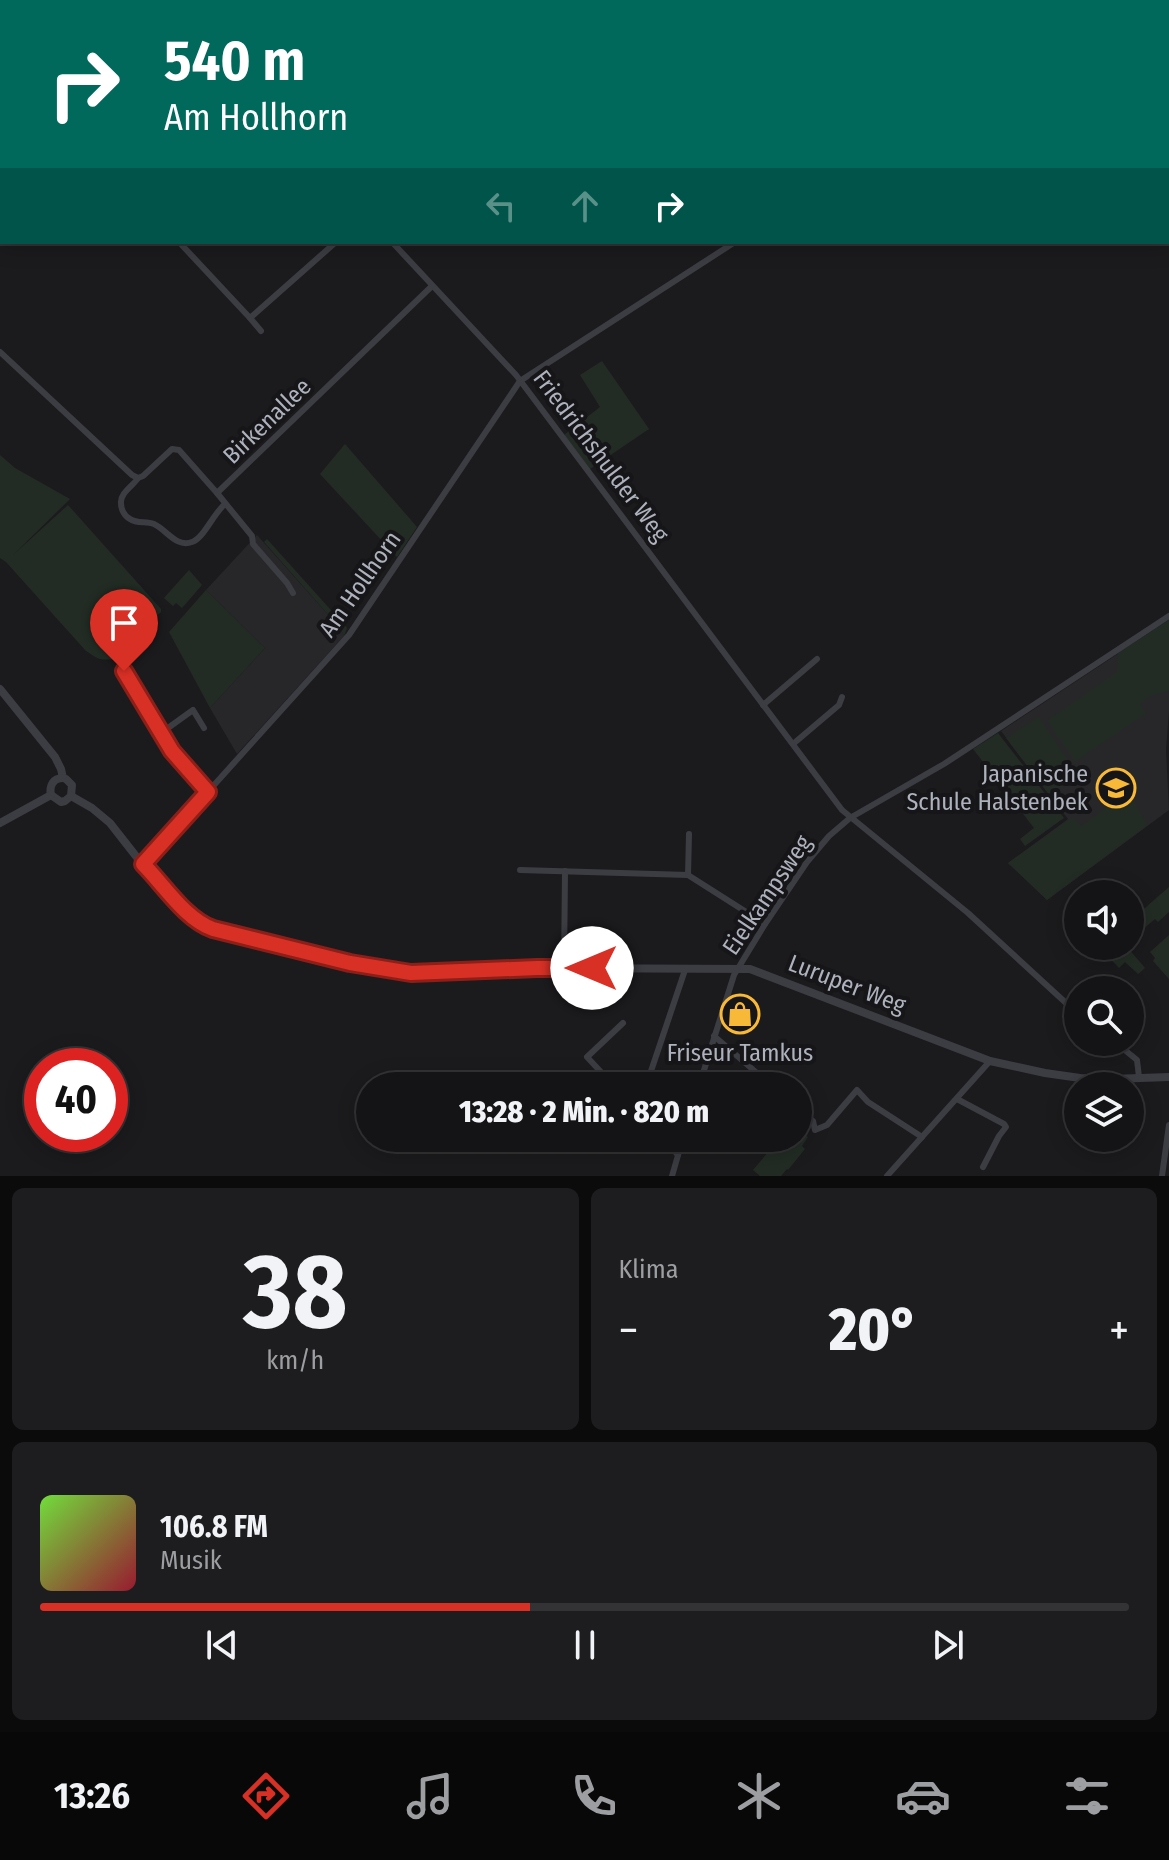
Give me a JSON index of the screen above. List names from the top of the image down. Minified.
{"streets":{"street":["Birkenallee","Friedrichshulder Weg","Am Hollhorn","Eielkampsweg","Luruper Weg"]},"crossings":[["Birkenallee","Friedrichshulder Weg"],["Friedrichshulder Weg","Am Hollhorn"],["Friedrichshulder Weg","Eielkampsweg"],["Am Hollhorn","Luruper Weg"],["Eielkampsweg","Luruper Weg"]],"places":{"school or university":["Japanische Schule Halstenbek"],"shop":["Friseur Tamkus"]},"page":{"turn":["540 m","Am Hollhorn"],"limit":"40","trip":"13:28 · 2 Min. · 820 m","tile":[["38","km/h"],"Klima"],"heat":["−","20°","+"],"song":["106.8 FM","Musik"],"tabs":"13:26"}}
